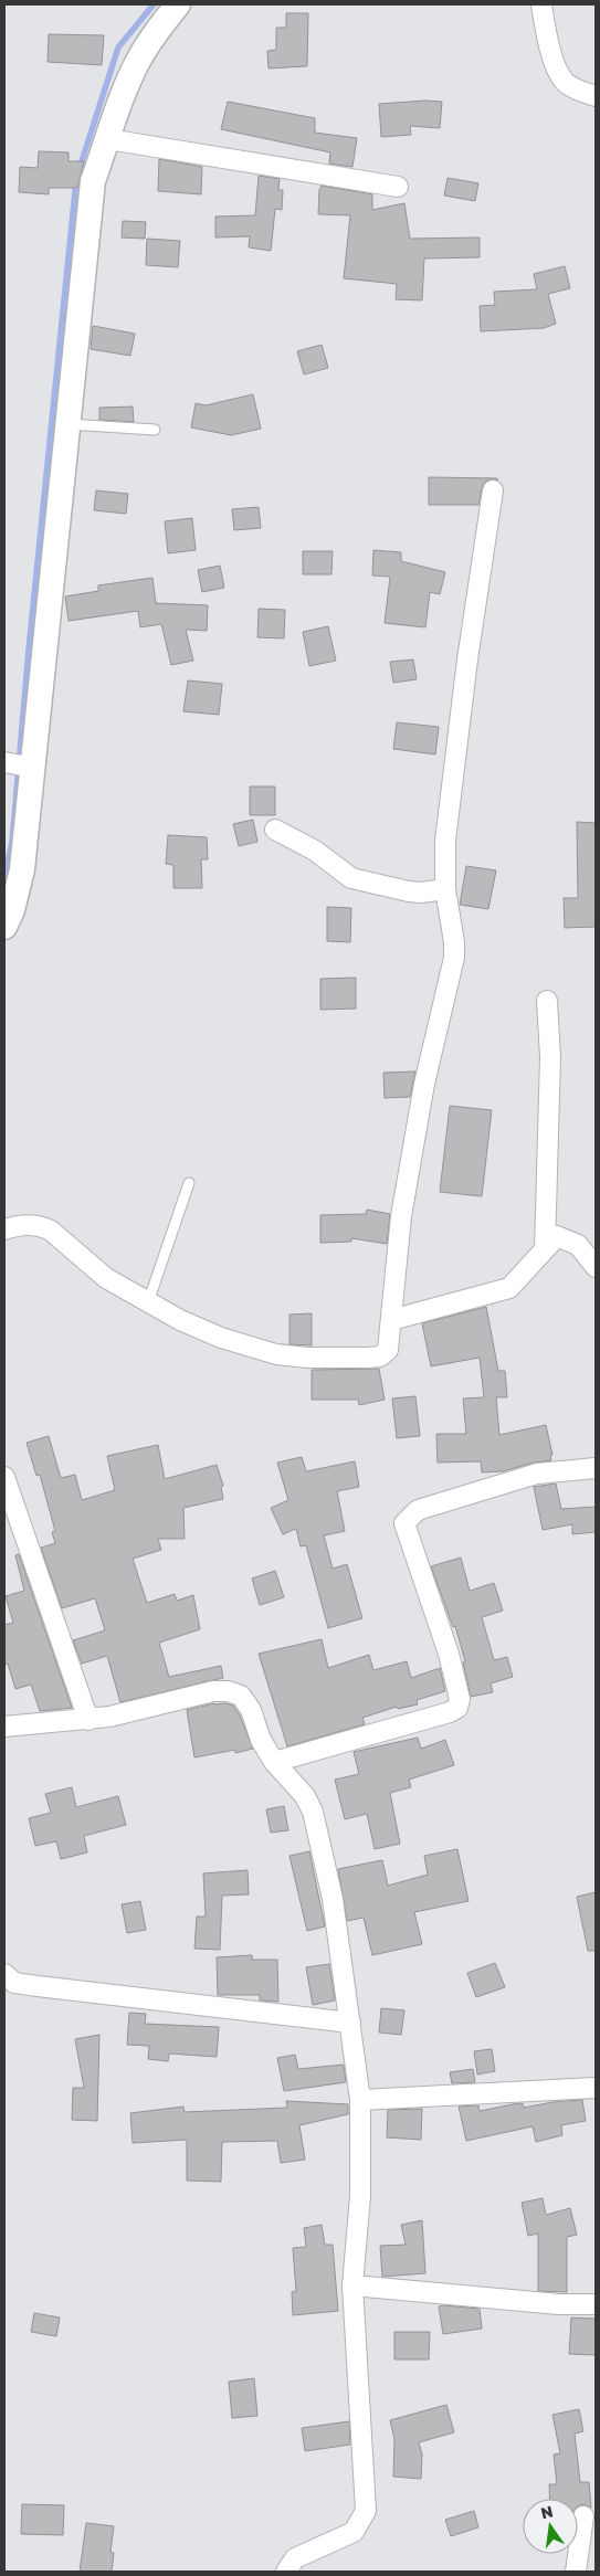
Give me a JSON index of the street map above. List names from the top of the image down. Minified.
{"north":"top"}
